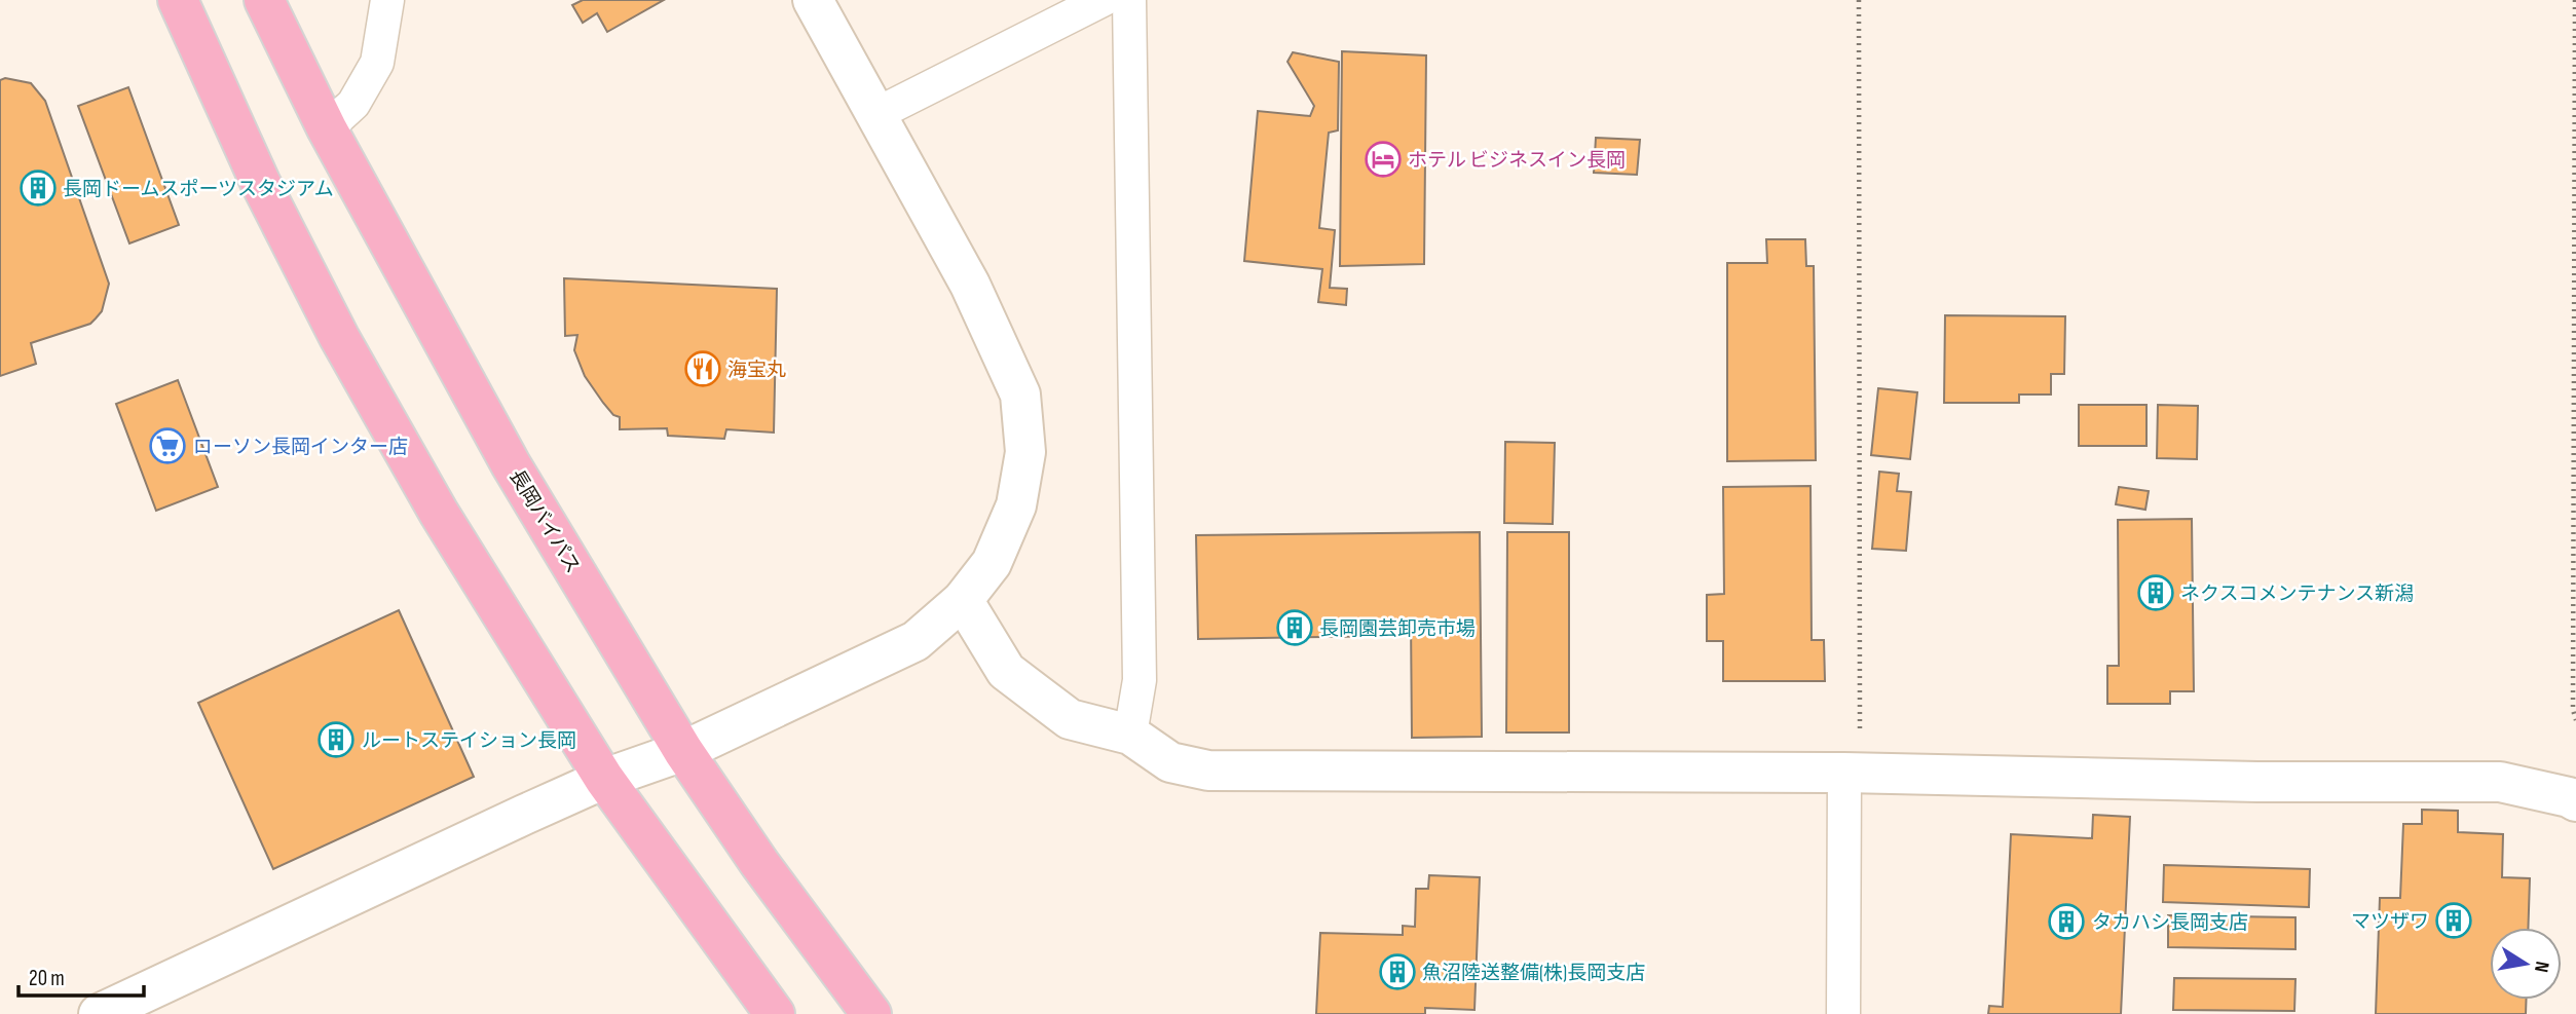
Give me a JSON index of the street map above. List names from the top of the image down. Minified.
{"streets":{"highway":["長岡バイパス"]},"places":{"hotel":["ホテル ビジネスイン長岡"],"building":["長岡ドームスポーツスタジアム","ネクスコメンテナンス新潟","長岡園芸卸売市場","ルートステイション長岡","マツザワ","タカハシ長岡支店","魚沼陸送整備(株)長岡支店"],"restaurant":["海宝丸"],"supermarket":["ローソン長岡インター店"]},"scale_bar":"20 m","north":"right"}
